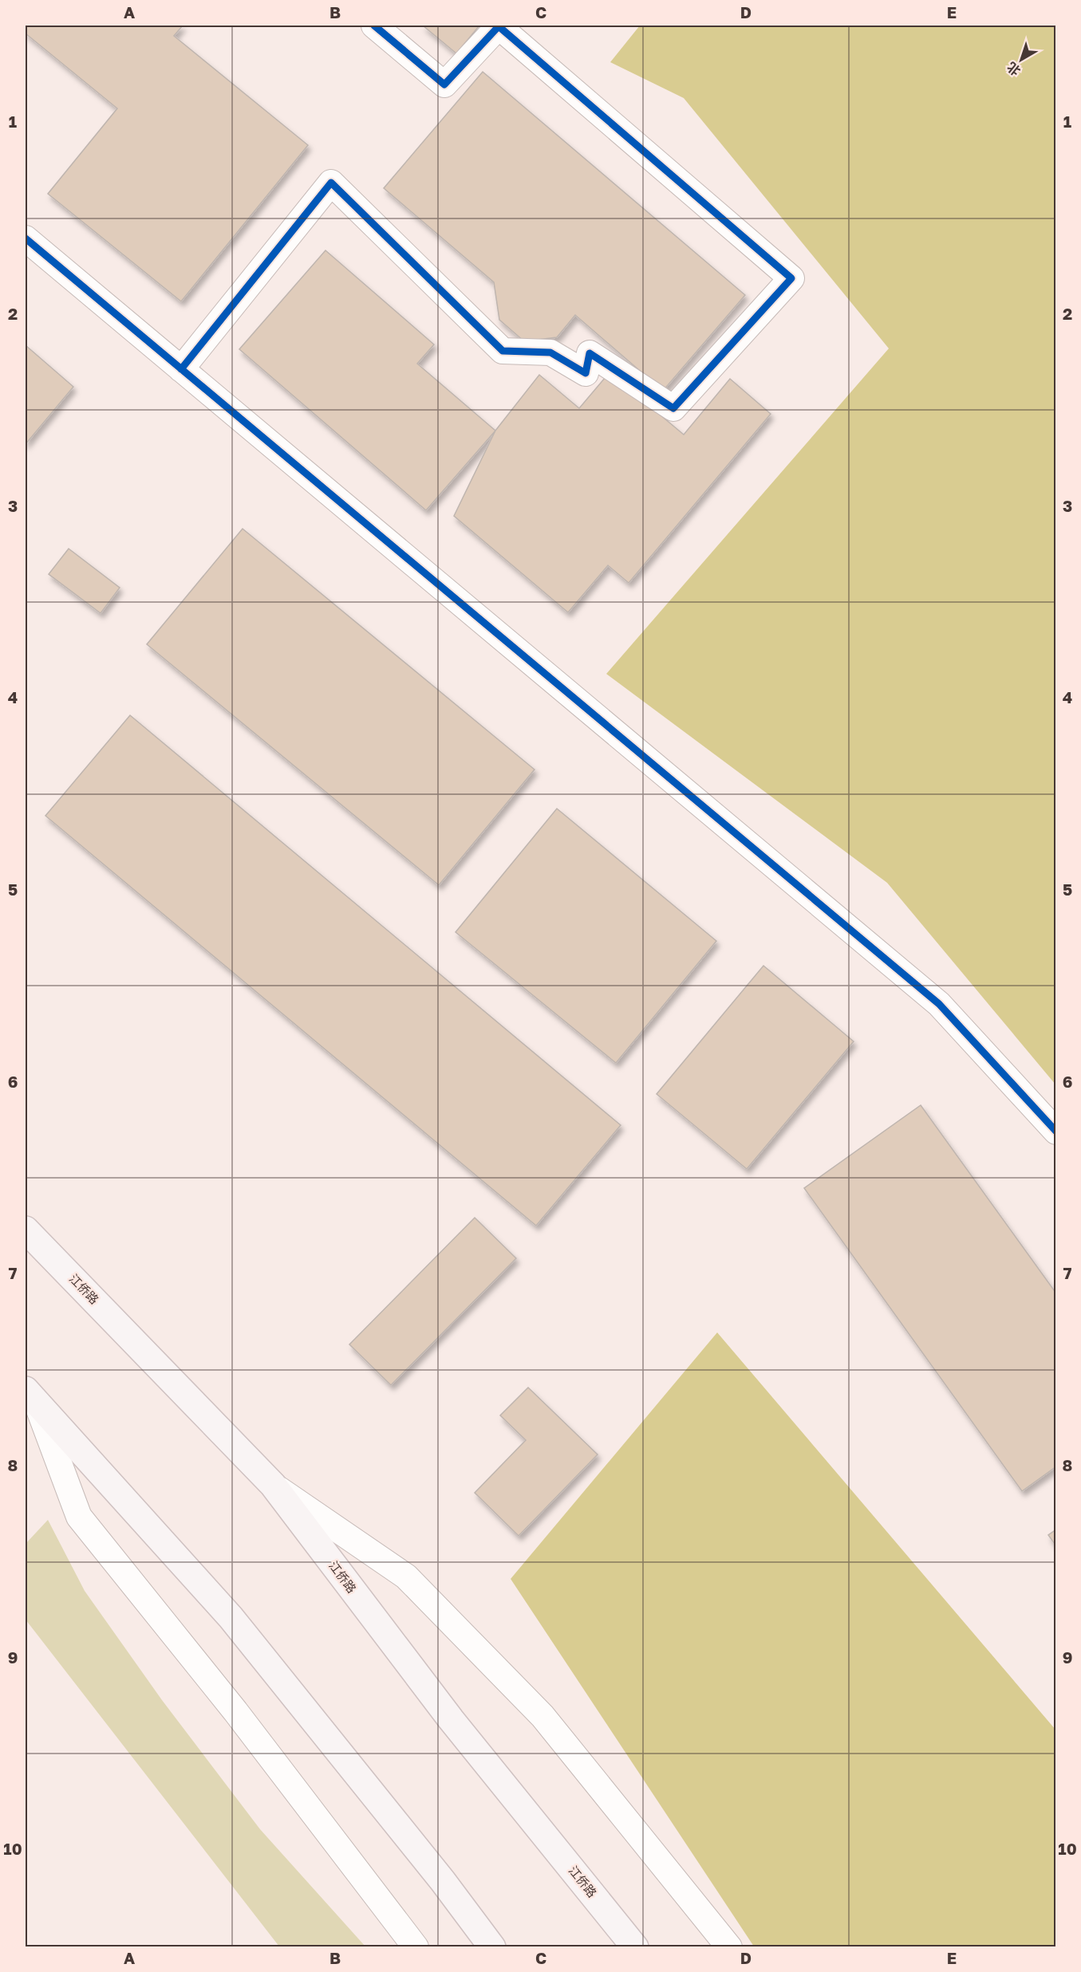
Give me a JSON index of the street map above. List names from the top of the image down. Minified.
{"streets":{"main road":["江侨路"]},"north":"bottom left","grid":{"columns":["A","B","C","D","E"],"rows":["1","2","3","4","5","6","7","8","9","10"]}}
